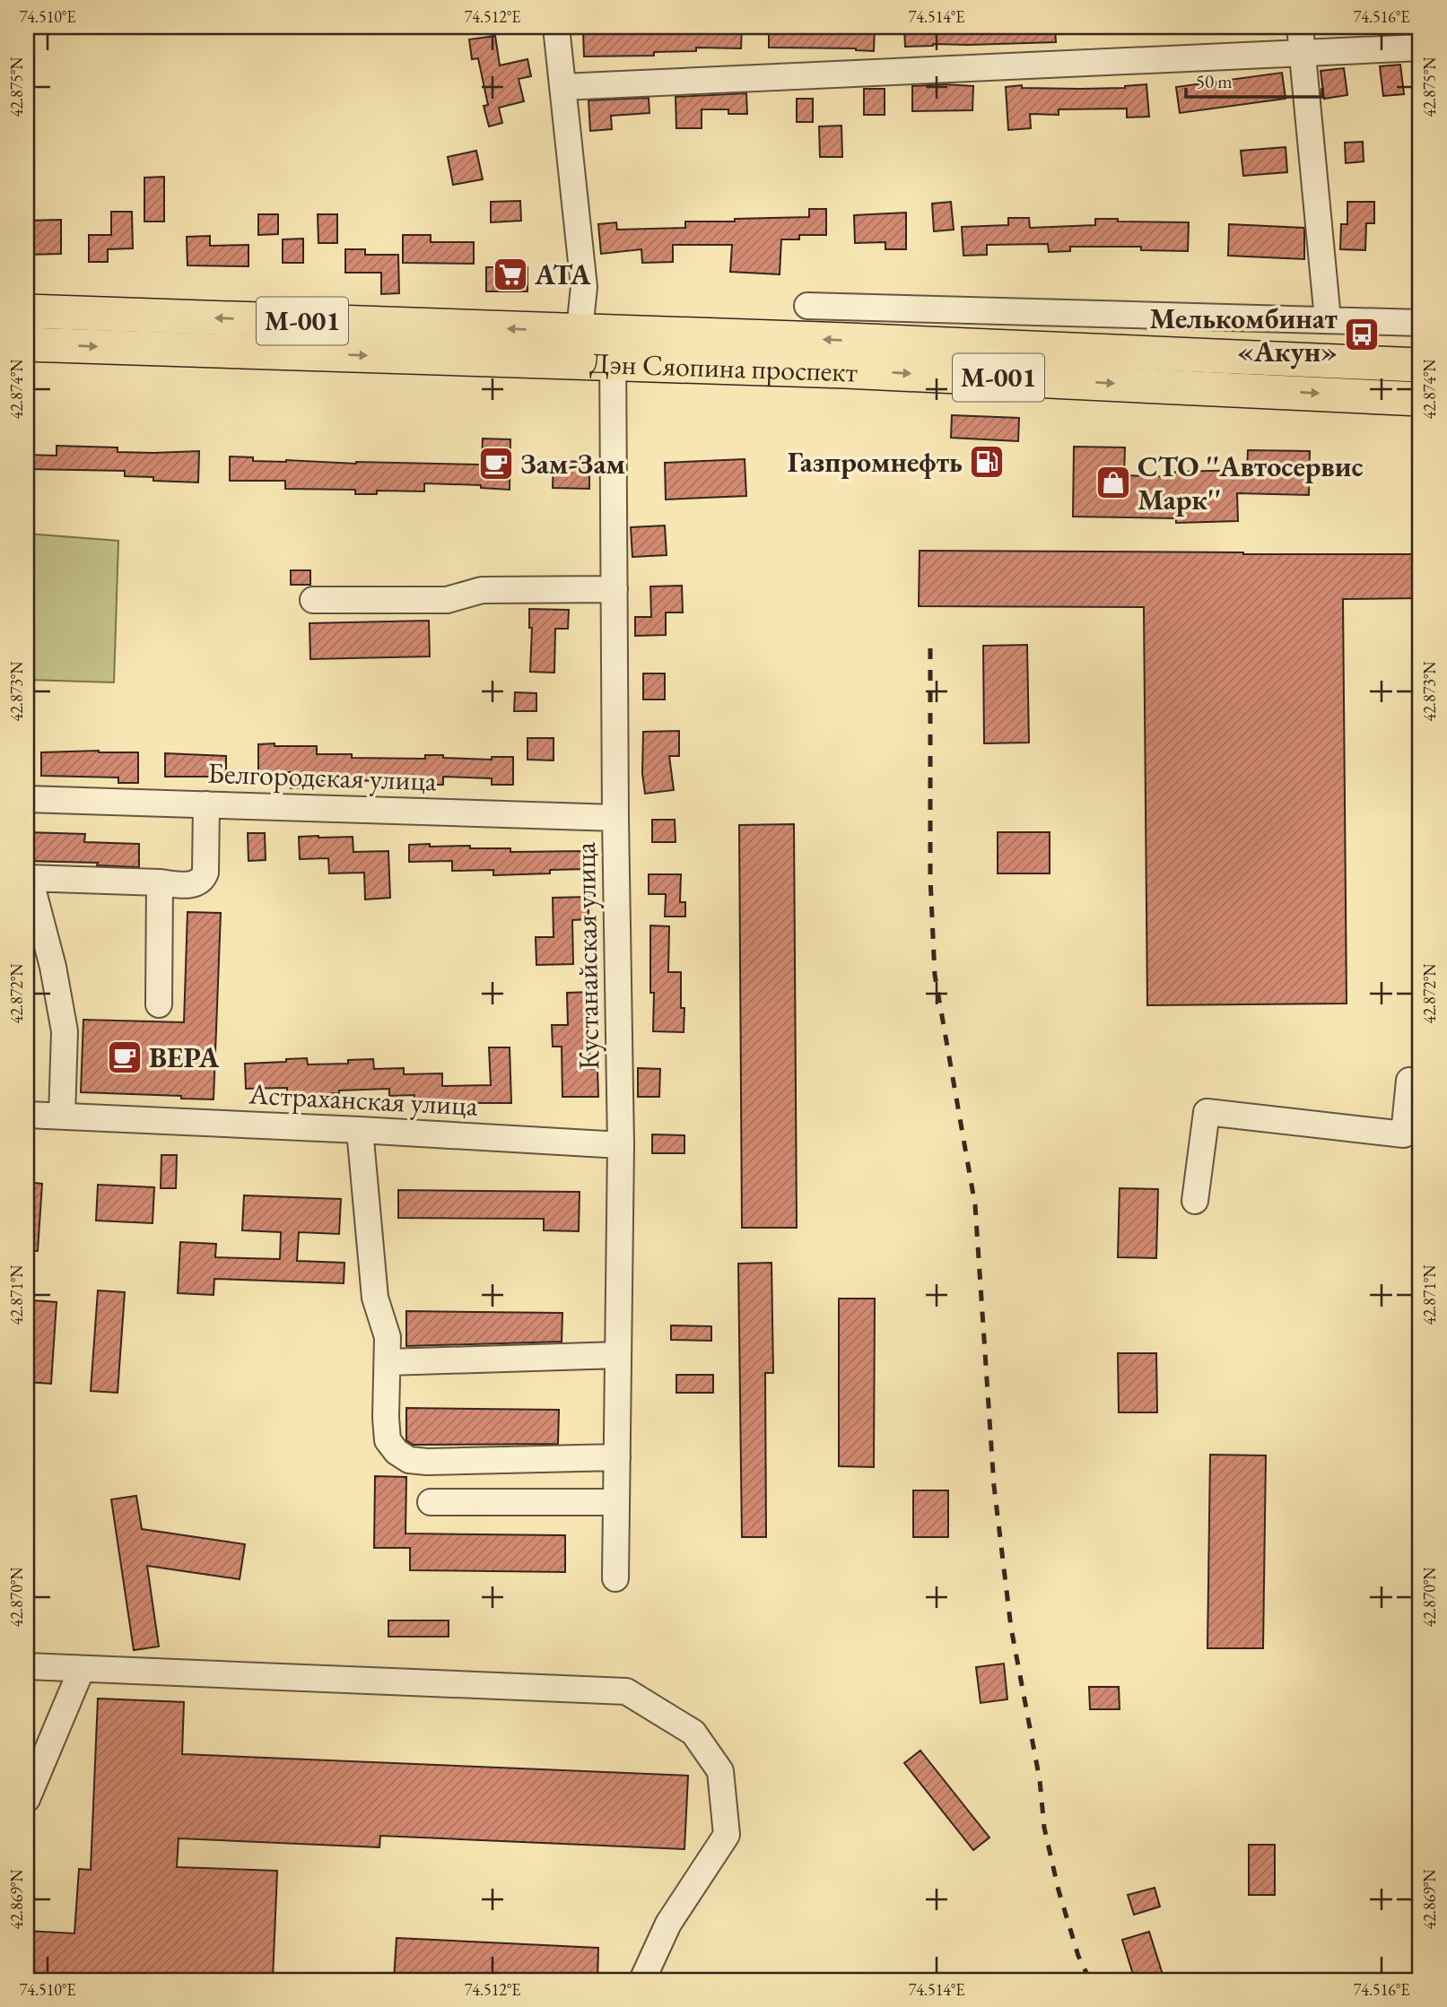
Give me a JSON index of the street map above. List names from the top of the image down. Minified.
{"streets":{"main road":["M-001","Дэн Сяопина проспект"],"street":["Белгородская улица","Кустанайская улица","Астраханская улица"]},"crossings":[["Дэн Сяопина проспект","Кустанайская улица"],["Белгородская улица","Кустанайская улица"],["Кустанайская улица","Астраханская улица"]],"places":{"supermarket":["АТА"],"bus stop":["Мелькомбинат «Акун»"],"fuel station":["Газпромнефть"],"cafe":["Зам-Зам","ВЕРА"],"shop":["СТО ''Автосервис Марк''"]},"scale_bar":"50 m","coordinates":["74.510°E","74.512°E","74.514°E","74.516°E","42.875°N","42.874°N","42.873°N","42.872°N","42.871°N","42.870°N","42.869°N"]}
